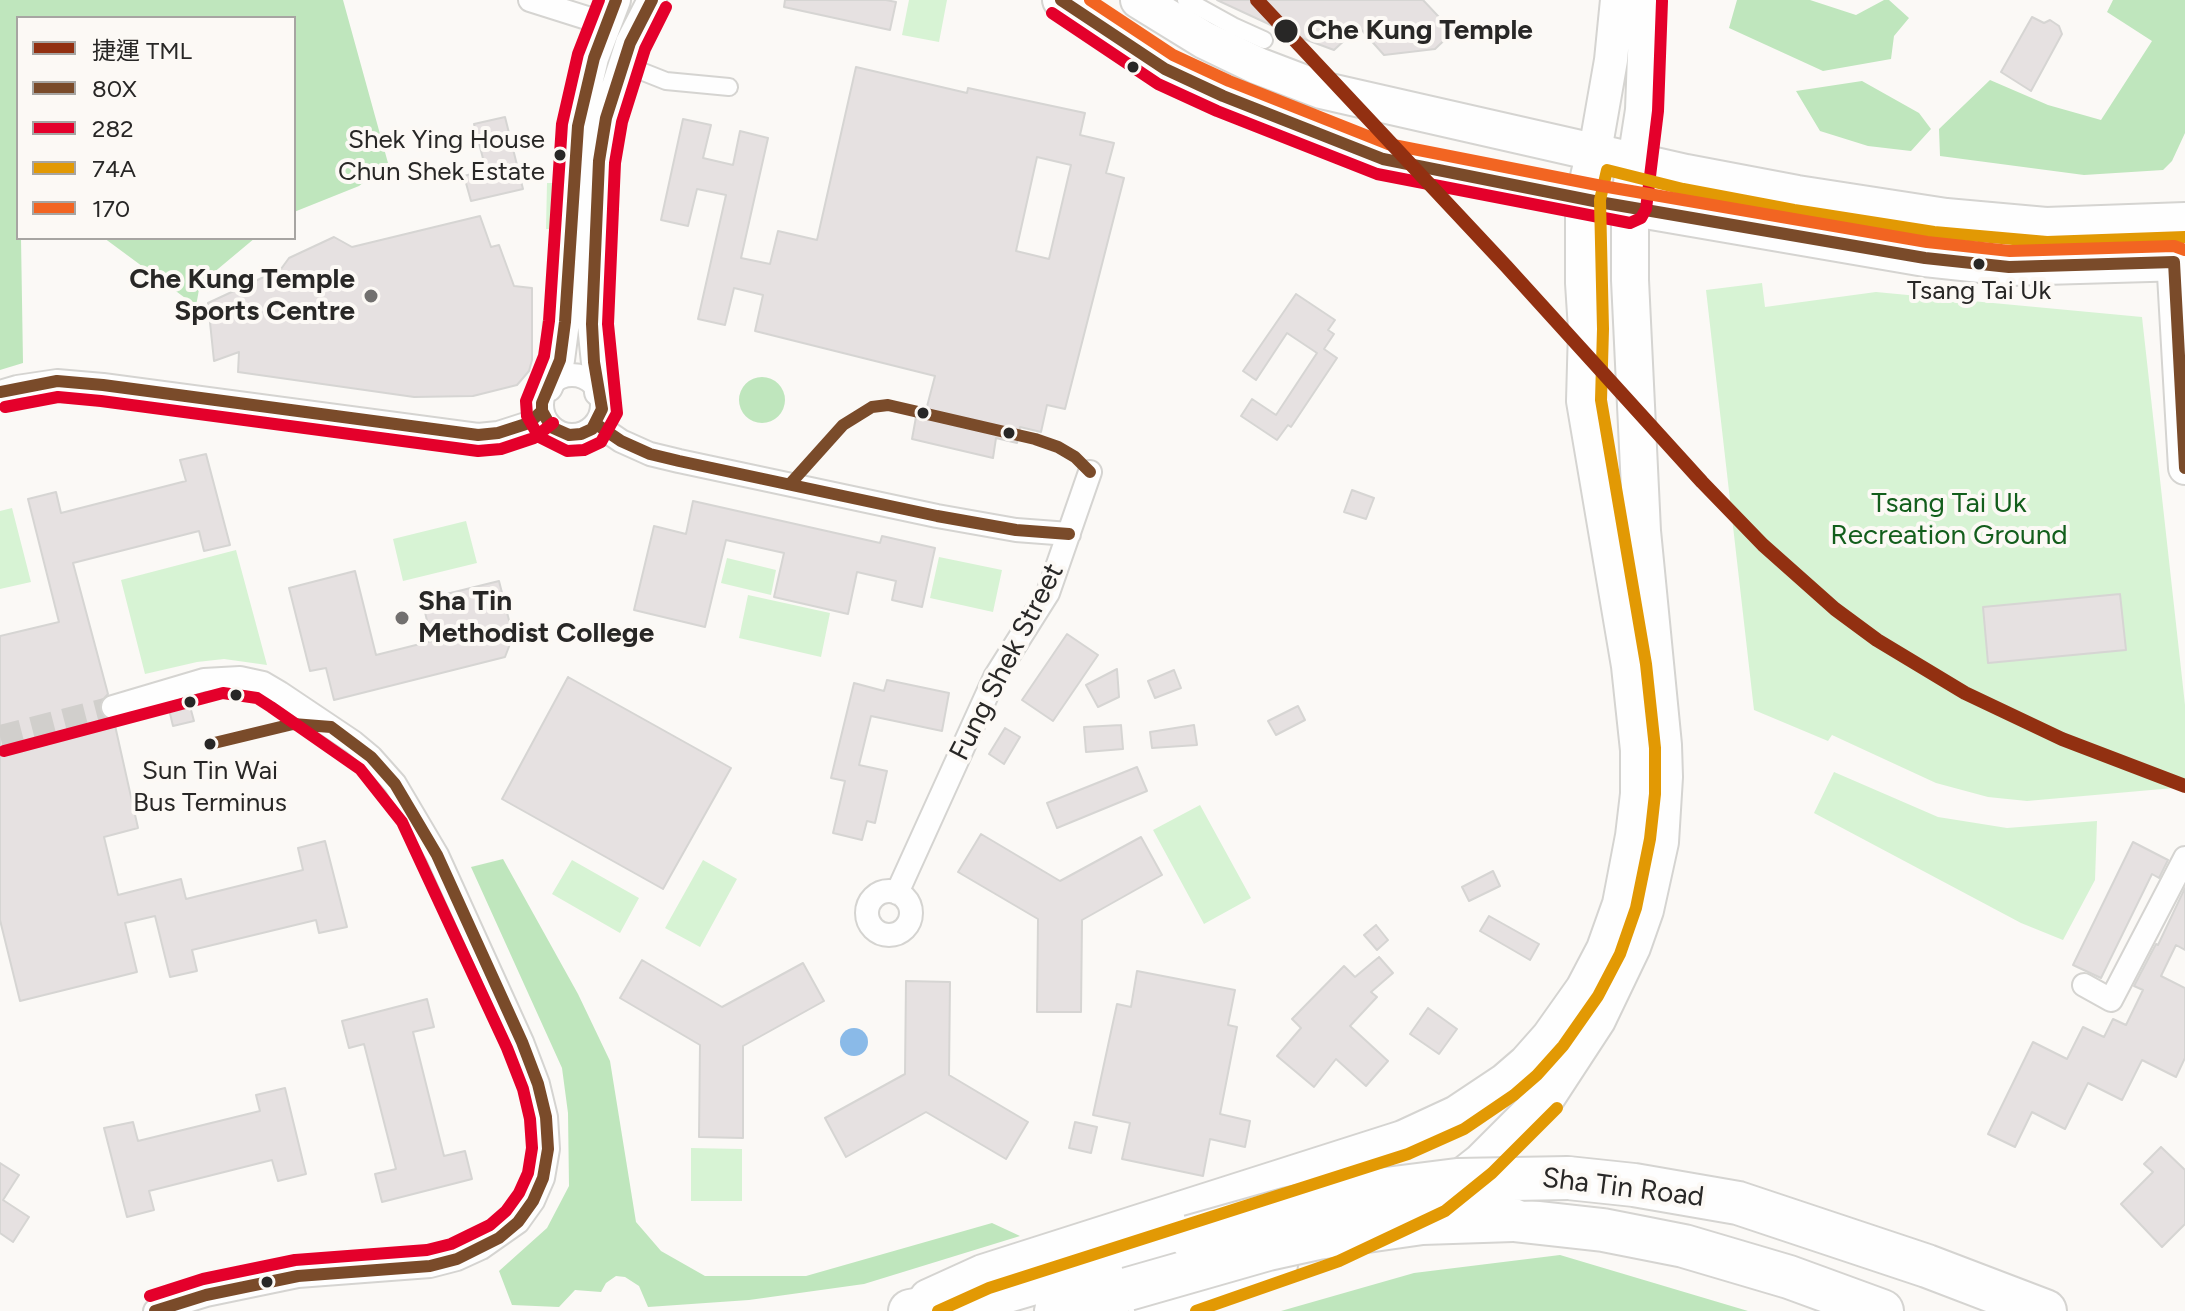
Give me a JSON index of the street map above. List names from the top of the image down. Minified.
{"streets":{"highway":["Sha Tin Road"],"street":["Fung Shek Street"]},"parks":["Tsang Tai Uk Recreation Ground"],"places":["Che Kung Temple","Shek Ying House Chun Shek Estate","Tsang Tai Uk","Che Kung Temple Sports Centre","Sha Tin Methodist College","Sun Tin Wai Bus Terminus"],"lines":["metro line TML","transit line 80X","transit line 282","transit line 170","transit line 74A"],"legend":["捷運 TML","80X","282","74A","170"]}
